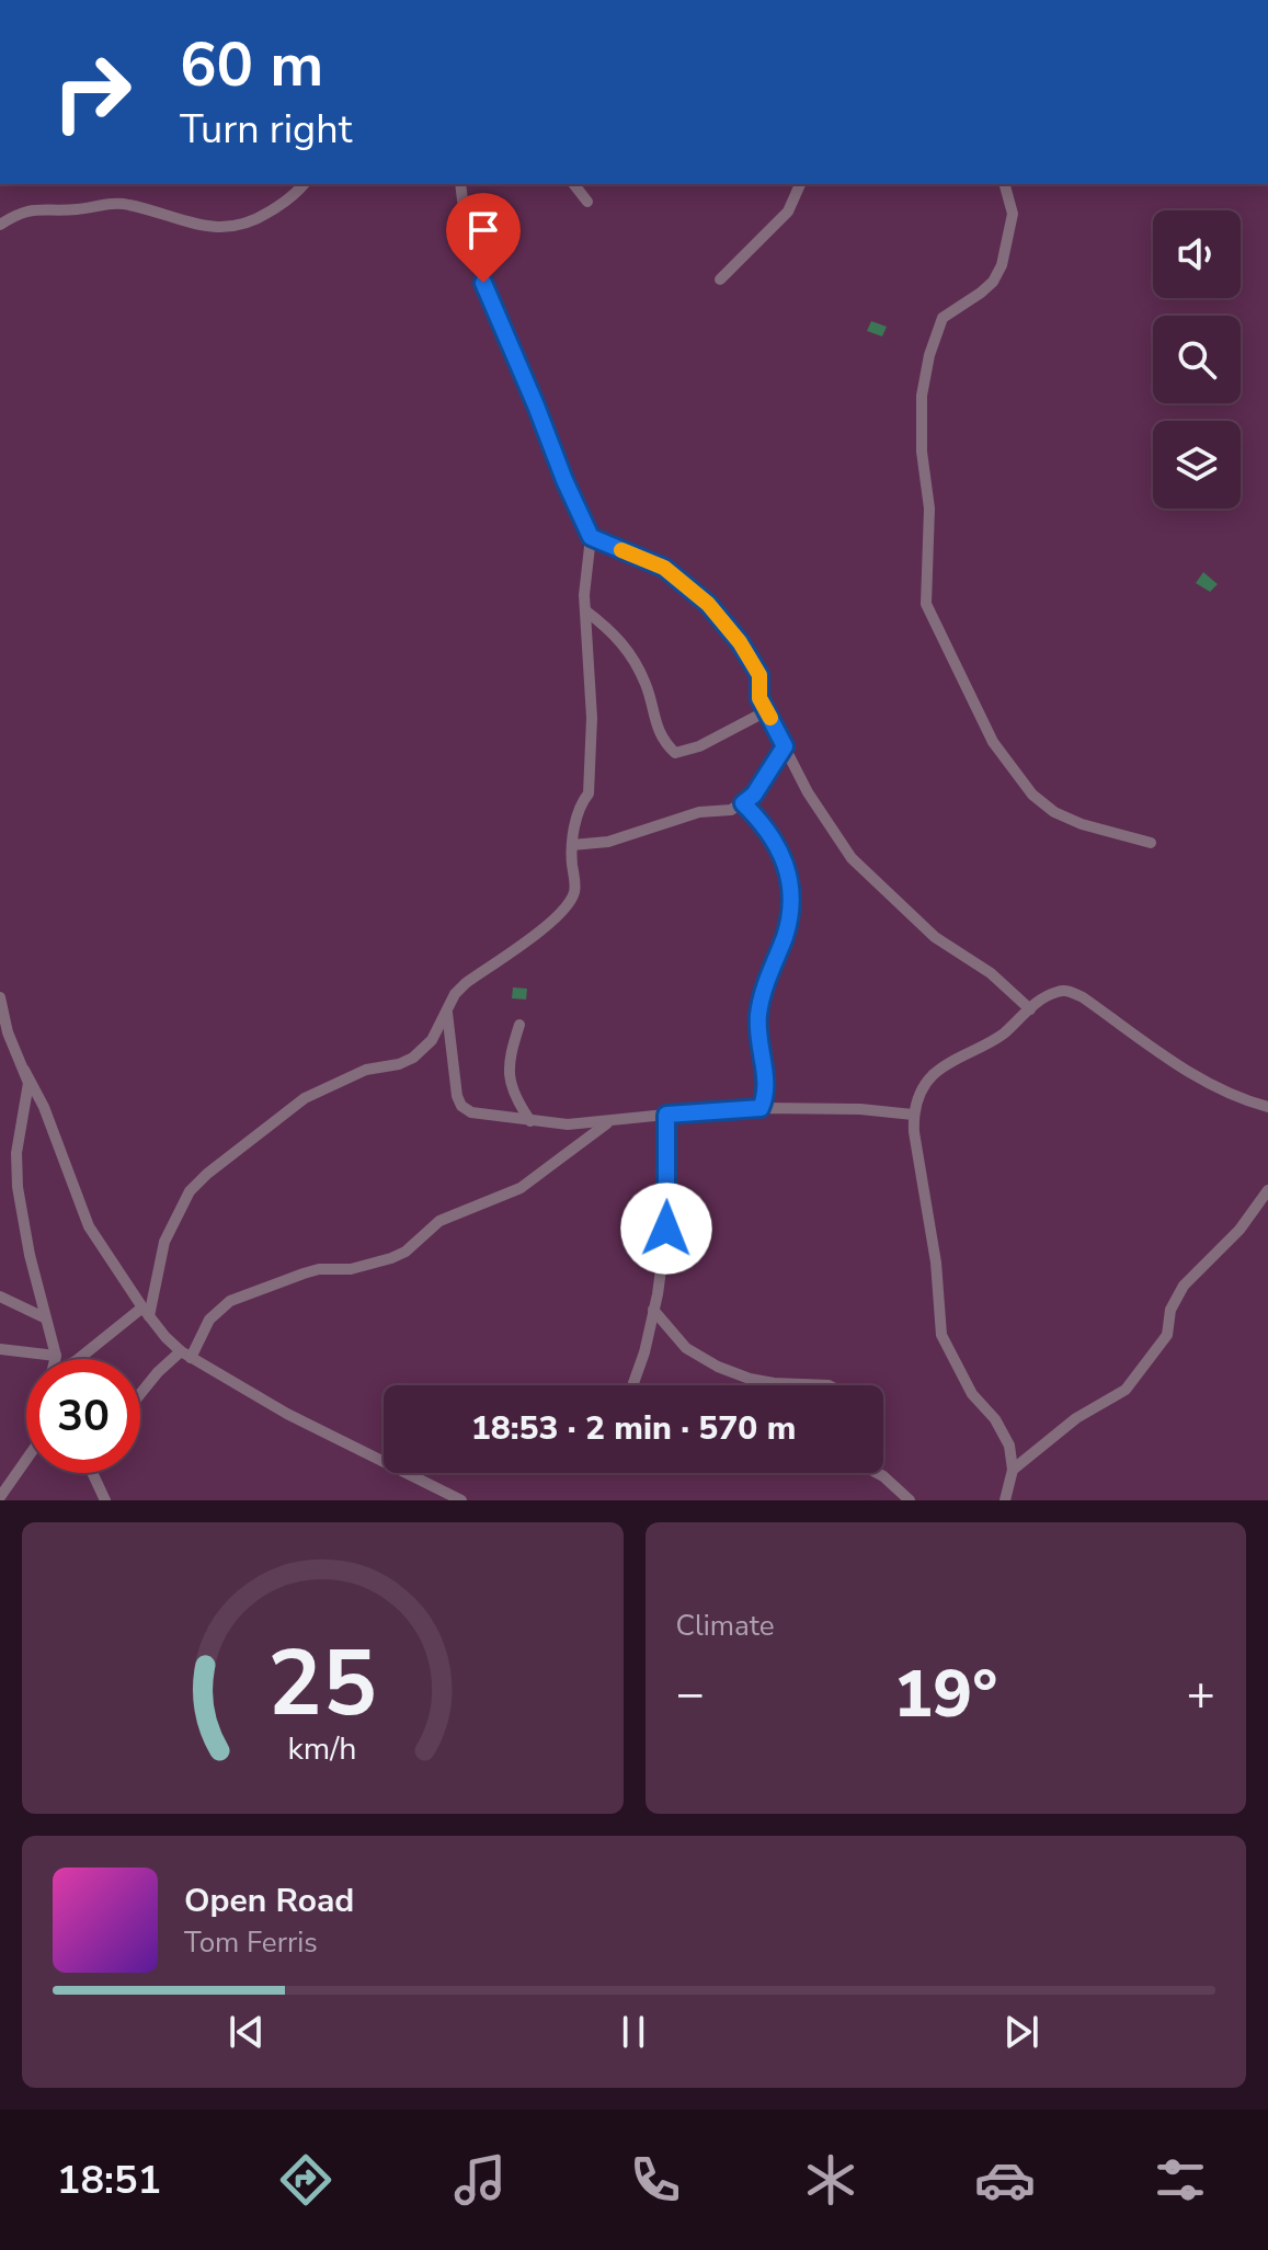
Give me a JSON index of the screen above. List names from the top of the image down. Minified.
{"page":{"turn":["60 m","Turn right"],"limit":"30","trip":"18:53 · 2 min · 570 m","tile":"Climate","heat":["−","19°","+"],"song":["Open Road","Tom Ferris"],"tabs":"18:51","gauge":["25","km/h"]}}
